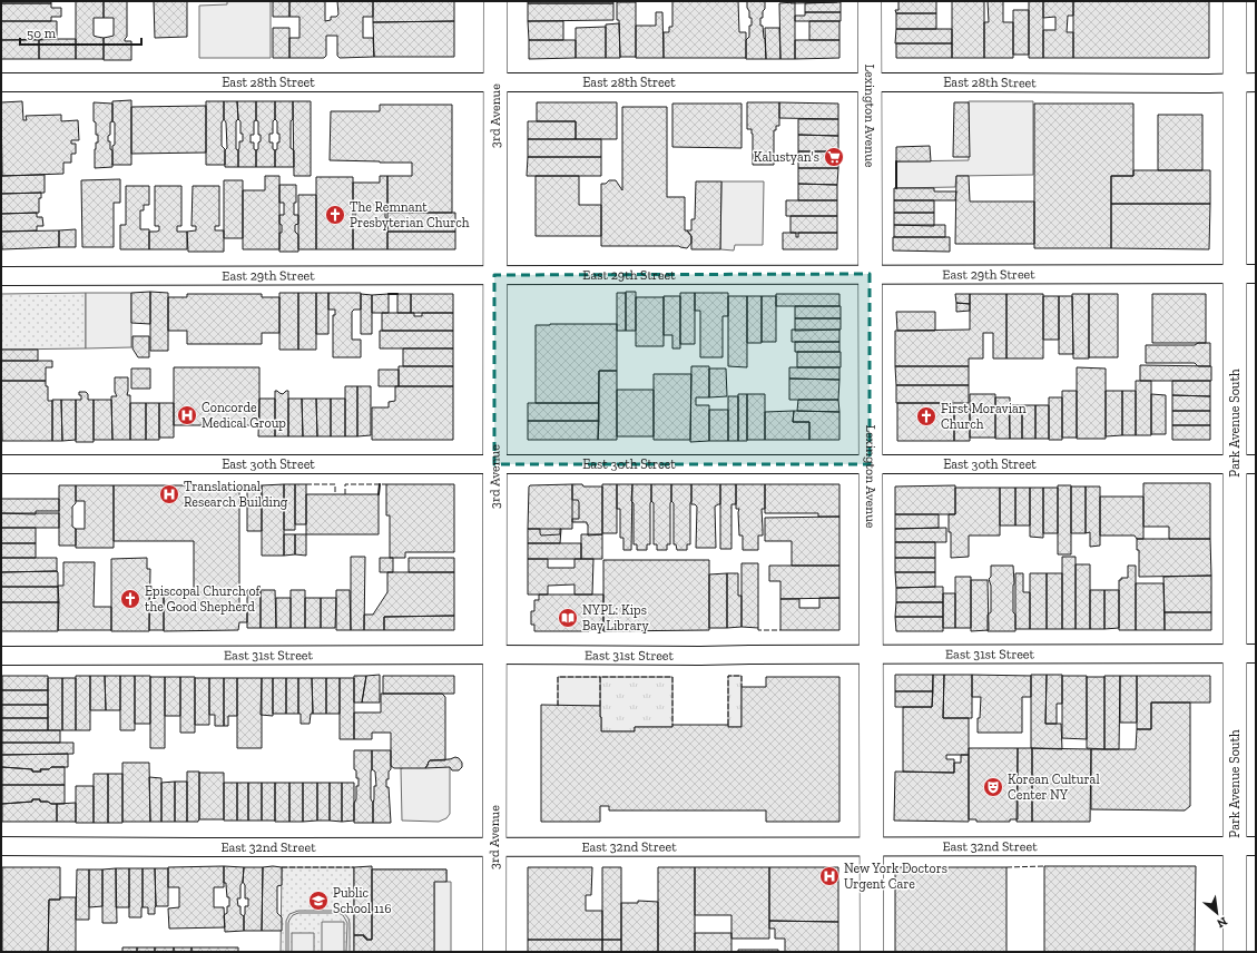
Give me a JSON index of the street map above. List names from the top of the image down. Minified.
{"streets":{"main road":["3rd Avenue","Lexington Avenue","Park Avenue South"],"street":["East 28th Street","East 29th Street","East 30th Street","East 31st Street","East 32nd Street"]},"crossings":[["East 28th Street","3rd Avenue"],["East 28th Street","Lexington Avenue"],["East 28th Street","Park Avenue South"],["3rd Avenue","East 29th Street"],["3rd Avenue","East 30th Street"],["3rd Avenue","East 31st Street"],["3rd Avenue","East 32nd Street"],["Lexington Avenue","East 29th Street"],["Lexington Avenue","East 30th Street"],["Lexington Avenue","East 31st Street"],["Lexington Avenue","East 32nd Street"],["East 29th Street","Park Avenue South"],["Park Avenue South","East 30th Street"],["Park Avenue South","East 31st Street"],["Park Avenue South","East 32nd Street"]],"places":{"supermarket":["Kalustyan's"],"church":["The Remnant Presbyterian Church","First Moravian Church","Episcopal Church of the Good Shepherd"],"hospital":["Concorde Medical Group","Translational Research Building","New York Doctors Urgent Care"],"library":["NYPL: Kips Bay Library"],"theatre":["Korean Cultural Center NY"],"school or university":["Public School 116"]},"scale_bar":"50 m","north":"bottom right"}
